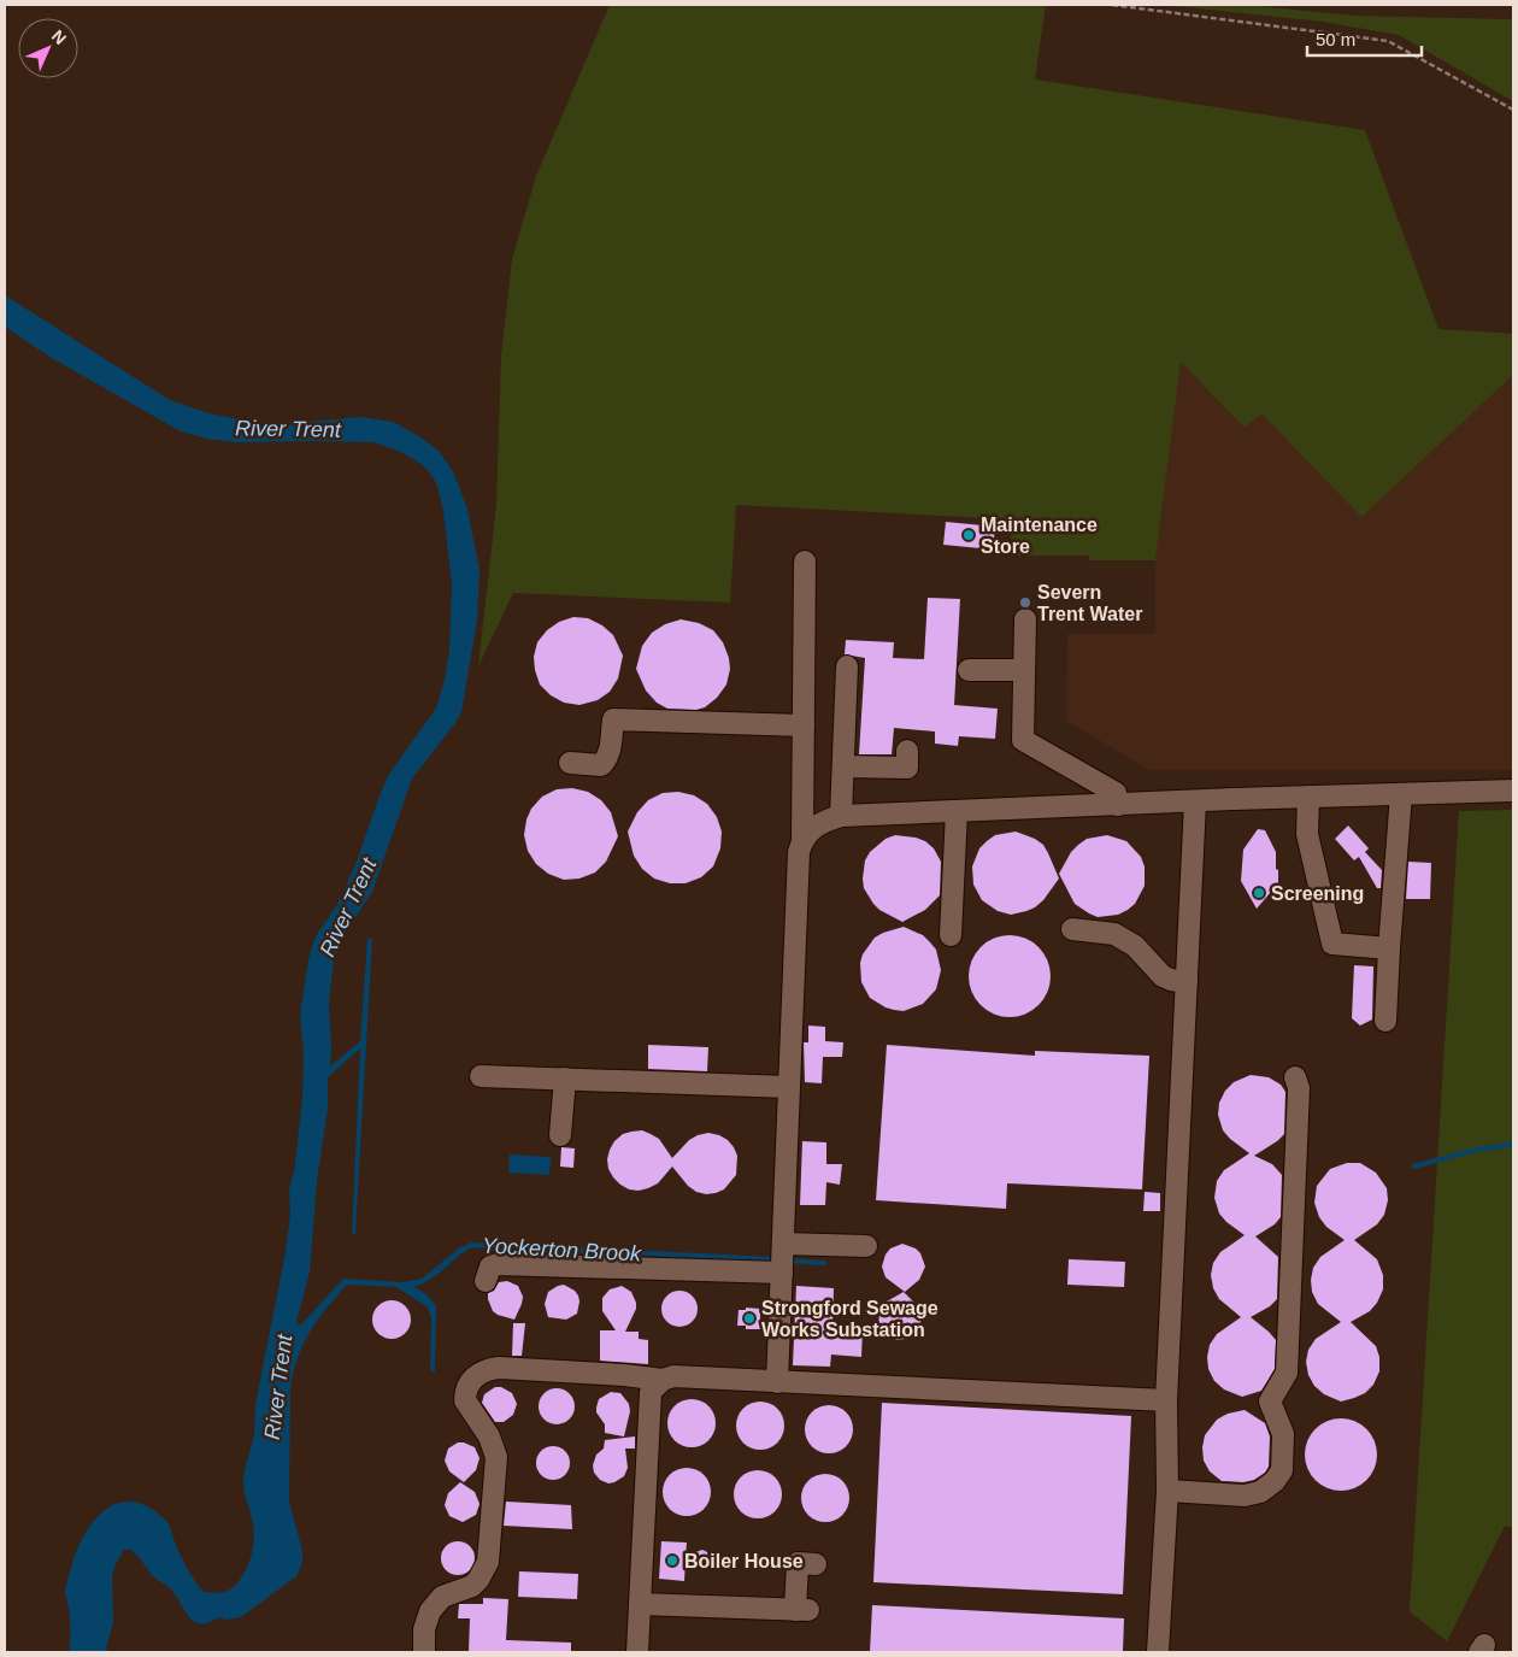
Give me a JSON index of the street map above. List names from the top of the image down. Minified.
{"water":["River Trent","Yockerton Brook"],"places":["Maintenance Store","Severn Trent Water","Screening","Strongford Sewage Works Substation","Boiler House"],"scale_bar":"50 m","north":"top right"}
